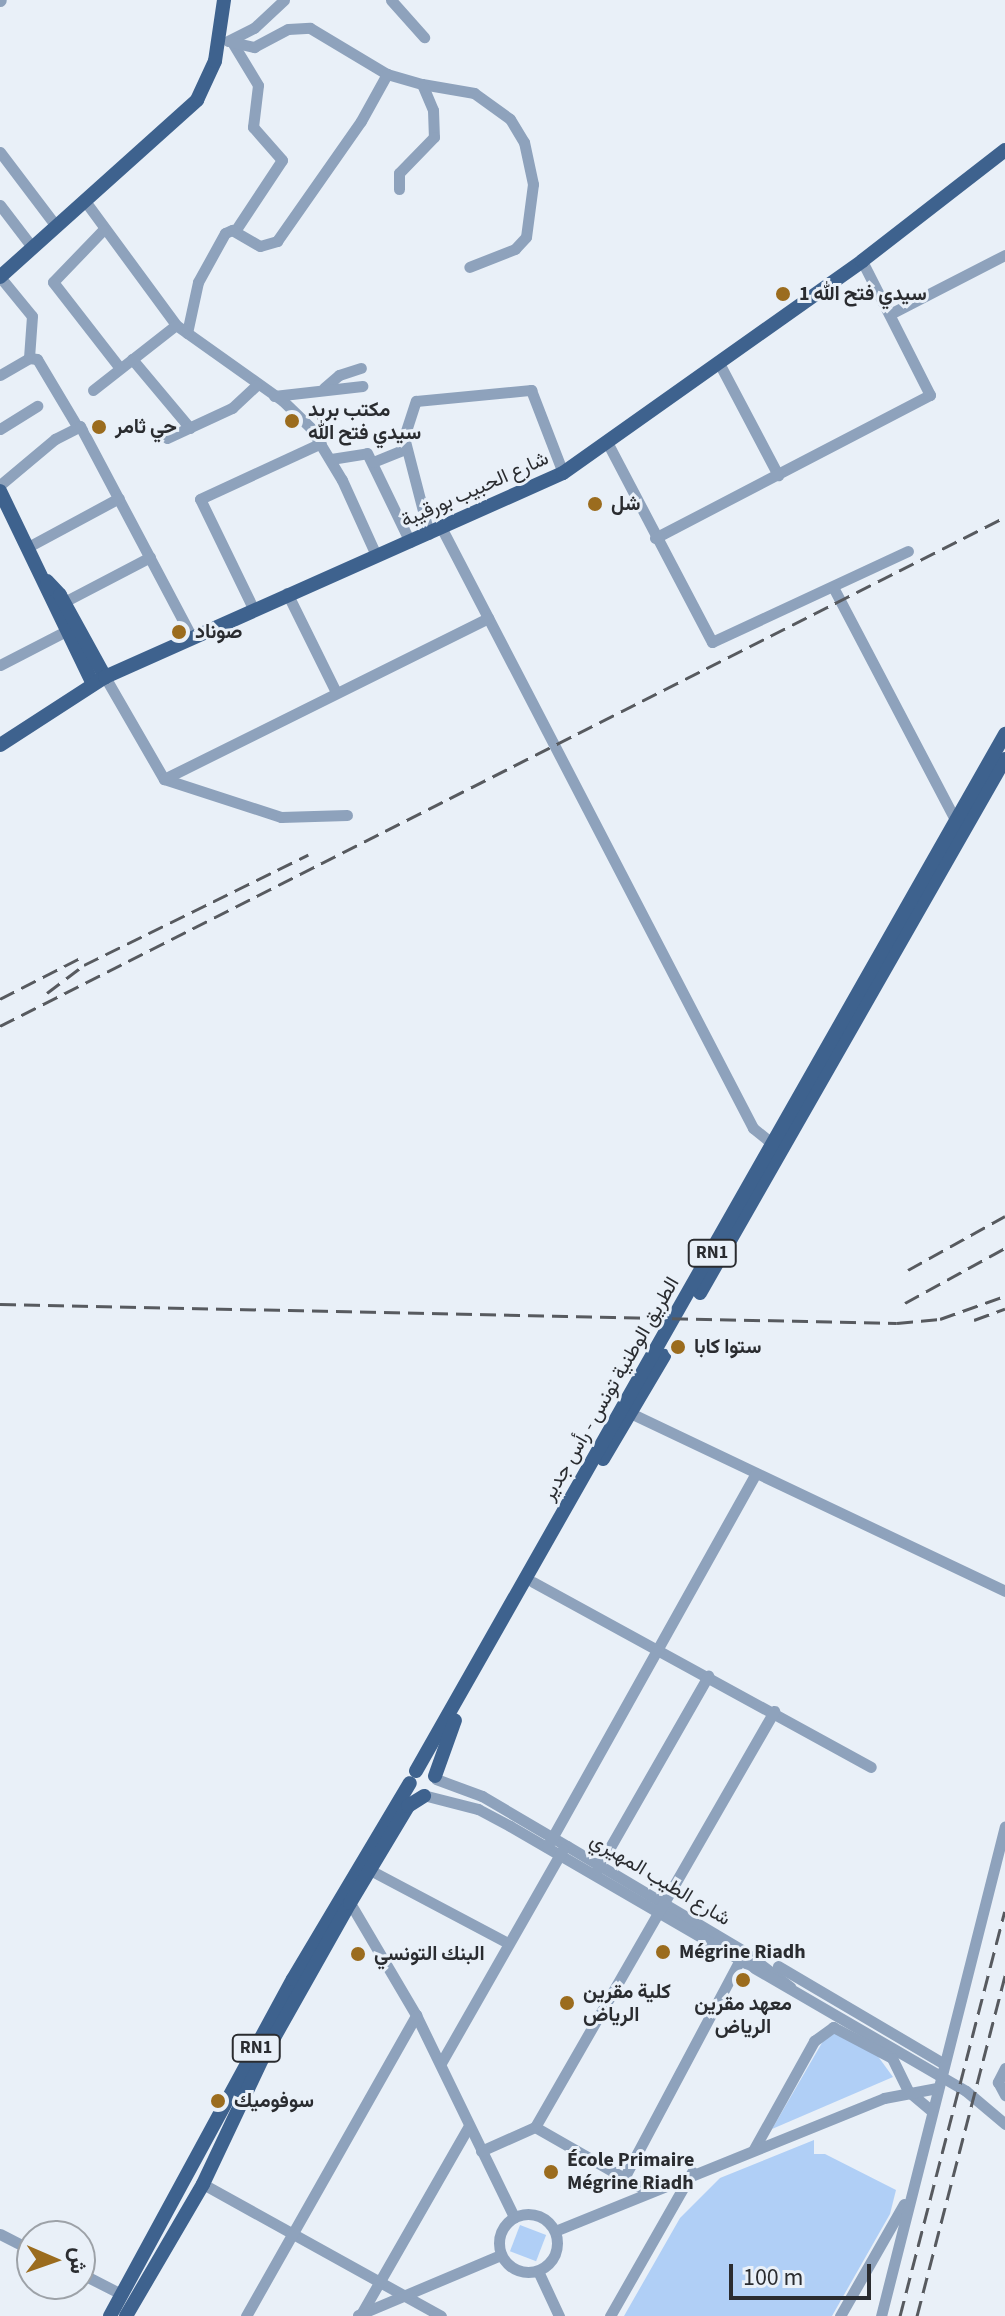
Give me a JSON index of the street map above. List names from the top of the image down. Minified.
{"streets":{"main road":["شارع الحبيب بورقيبة","RN1","الطريق الوطنية تونس - رأس جدير"],"street":["شارع الطيب المهيري"]},"crossings":[["RN1","الطريق الوطنية تونس - رأس جدير"],["RN1","شارع الطيب المهيري"],["الطريق الوطنية تونس - رأس جدير","شارع الطيب المهيري"]],"places":["سيدي فتح الله 1","مكتب بريد سيدي فتح الله","حي ثامر","شل","صوناد","ستوا كابا","Mégrine Riadh","البنك التونسي","معهد مقرين الرياض","كلية مقرين الرياض","سوفوميك","École Primaire Mégrine Riadh"],"scale_bar":"100 m","north":"right"}
